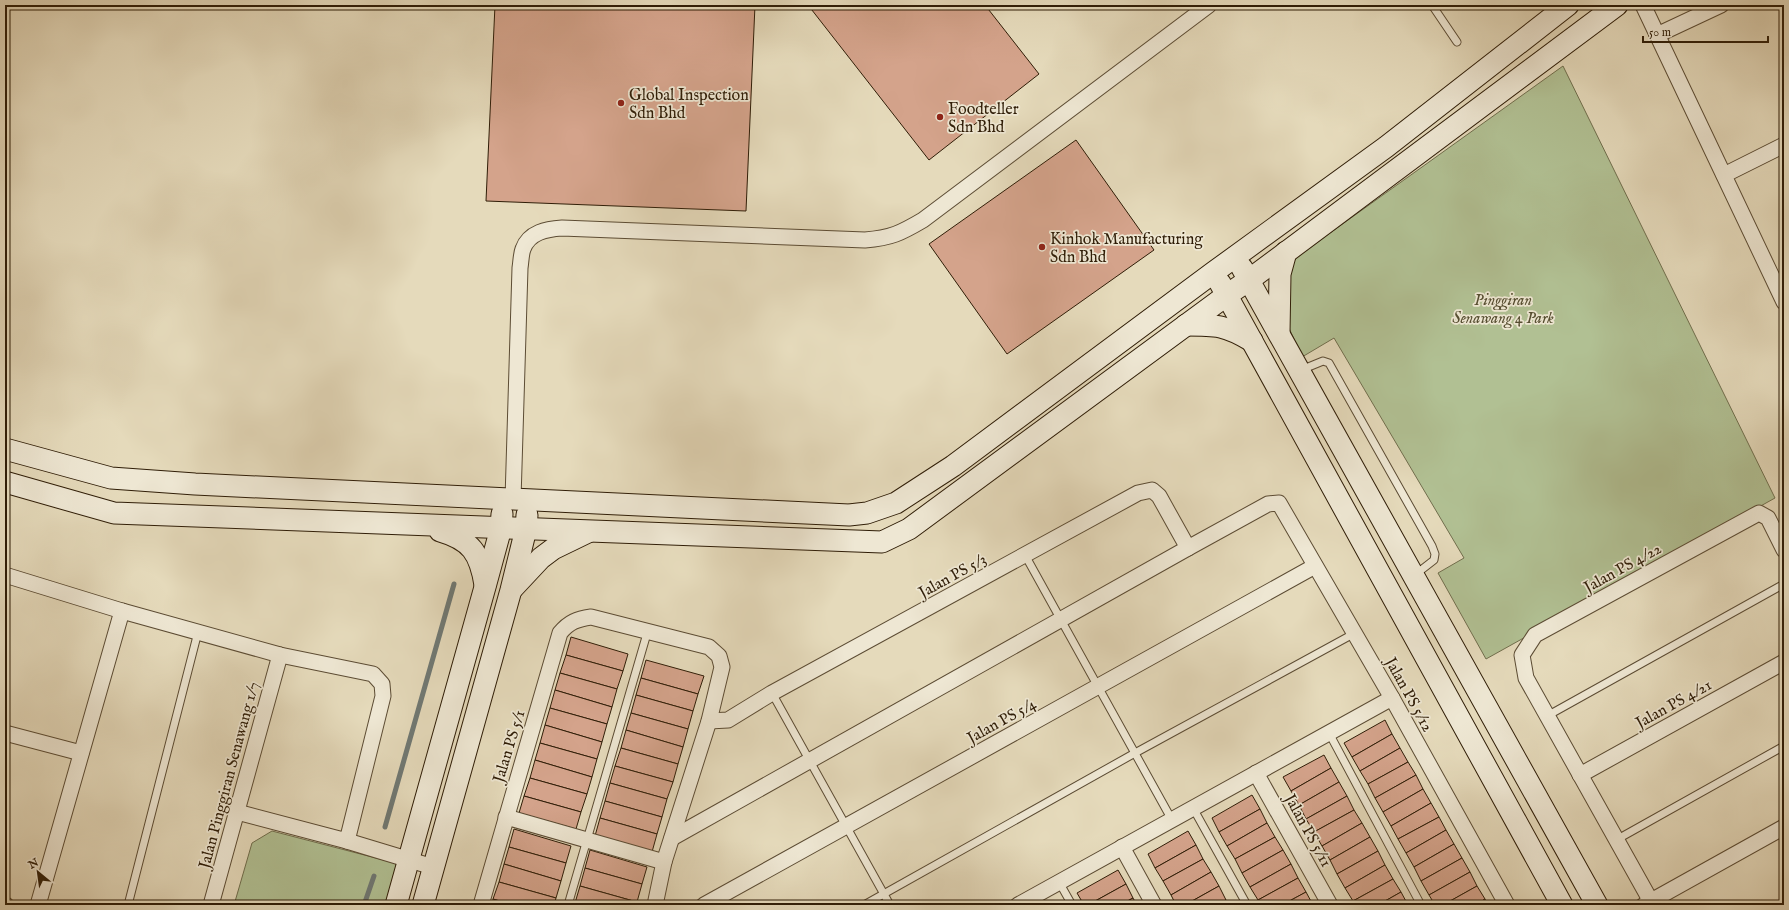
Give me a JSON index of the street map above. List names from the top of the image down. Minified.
{"streets":{"street":["Jalan PS 4/22","Jalan PS 5/3","Jalan PS 5/12","Jalan PS 4/21","Jalan PS 5/4","Jalan PS 5/1","Jalan Pinggiran Senawang 1/7","Jalan PS 5/11"]},"crossings":[["Jalan PS 5/3","Jalan PS 5/12"],["Jalan PS 5/12","Jalan PS 5/4"]],"parks":["Pinggiran Senawang 4 Park"],"places":["Global Inspection Sdn Bhd","Foodteller Sdn Bhd","Kinhok Manufacturing Sdn Bhd"],"scale_bar":"50 m","north":"top left"}
